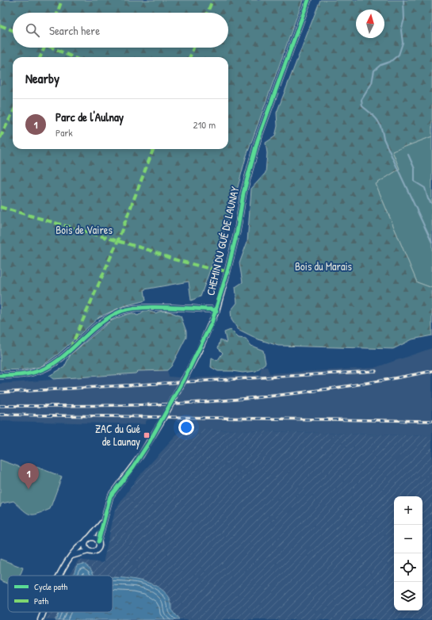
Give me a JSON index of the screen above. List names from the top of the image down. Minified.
{"streets":{"street":["CHEMIN DU GUÉ DE LAUNAY"]},"parks":["Bois de Vaires","Bois du Marais"],"places":{"transit":["ZAC du Gué de Launay"]},"legend":["Cycle path","Path"],"north":"top","page":{"search":"Search here","heading":"Nearby","list":[{"mark":"1","name":"Parc de l'Aulnay","note":"Park","value":"210 m"}],"pins":"1","map_buttons":["+","−"]}}
